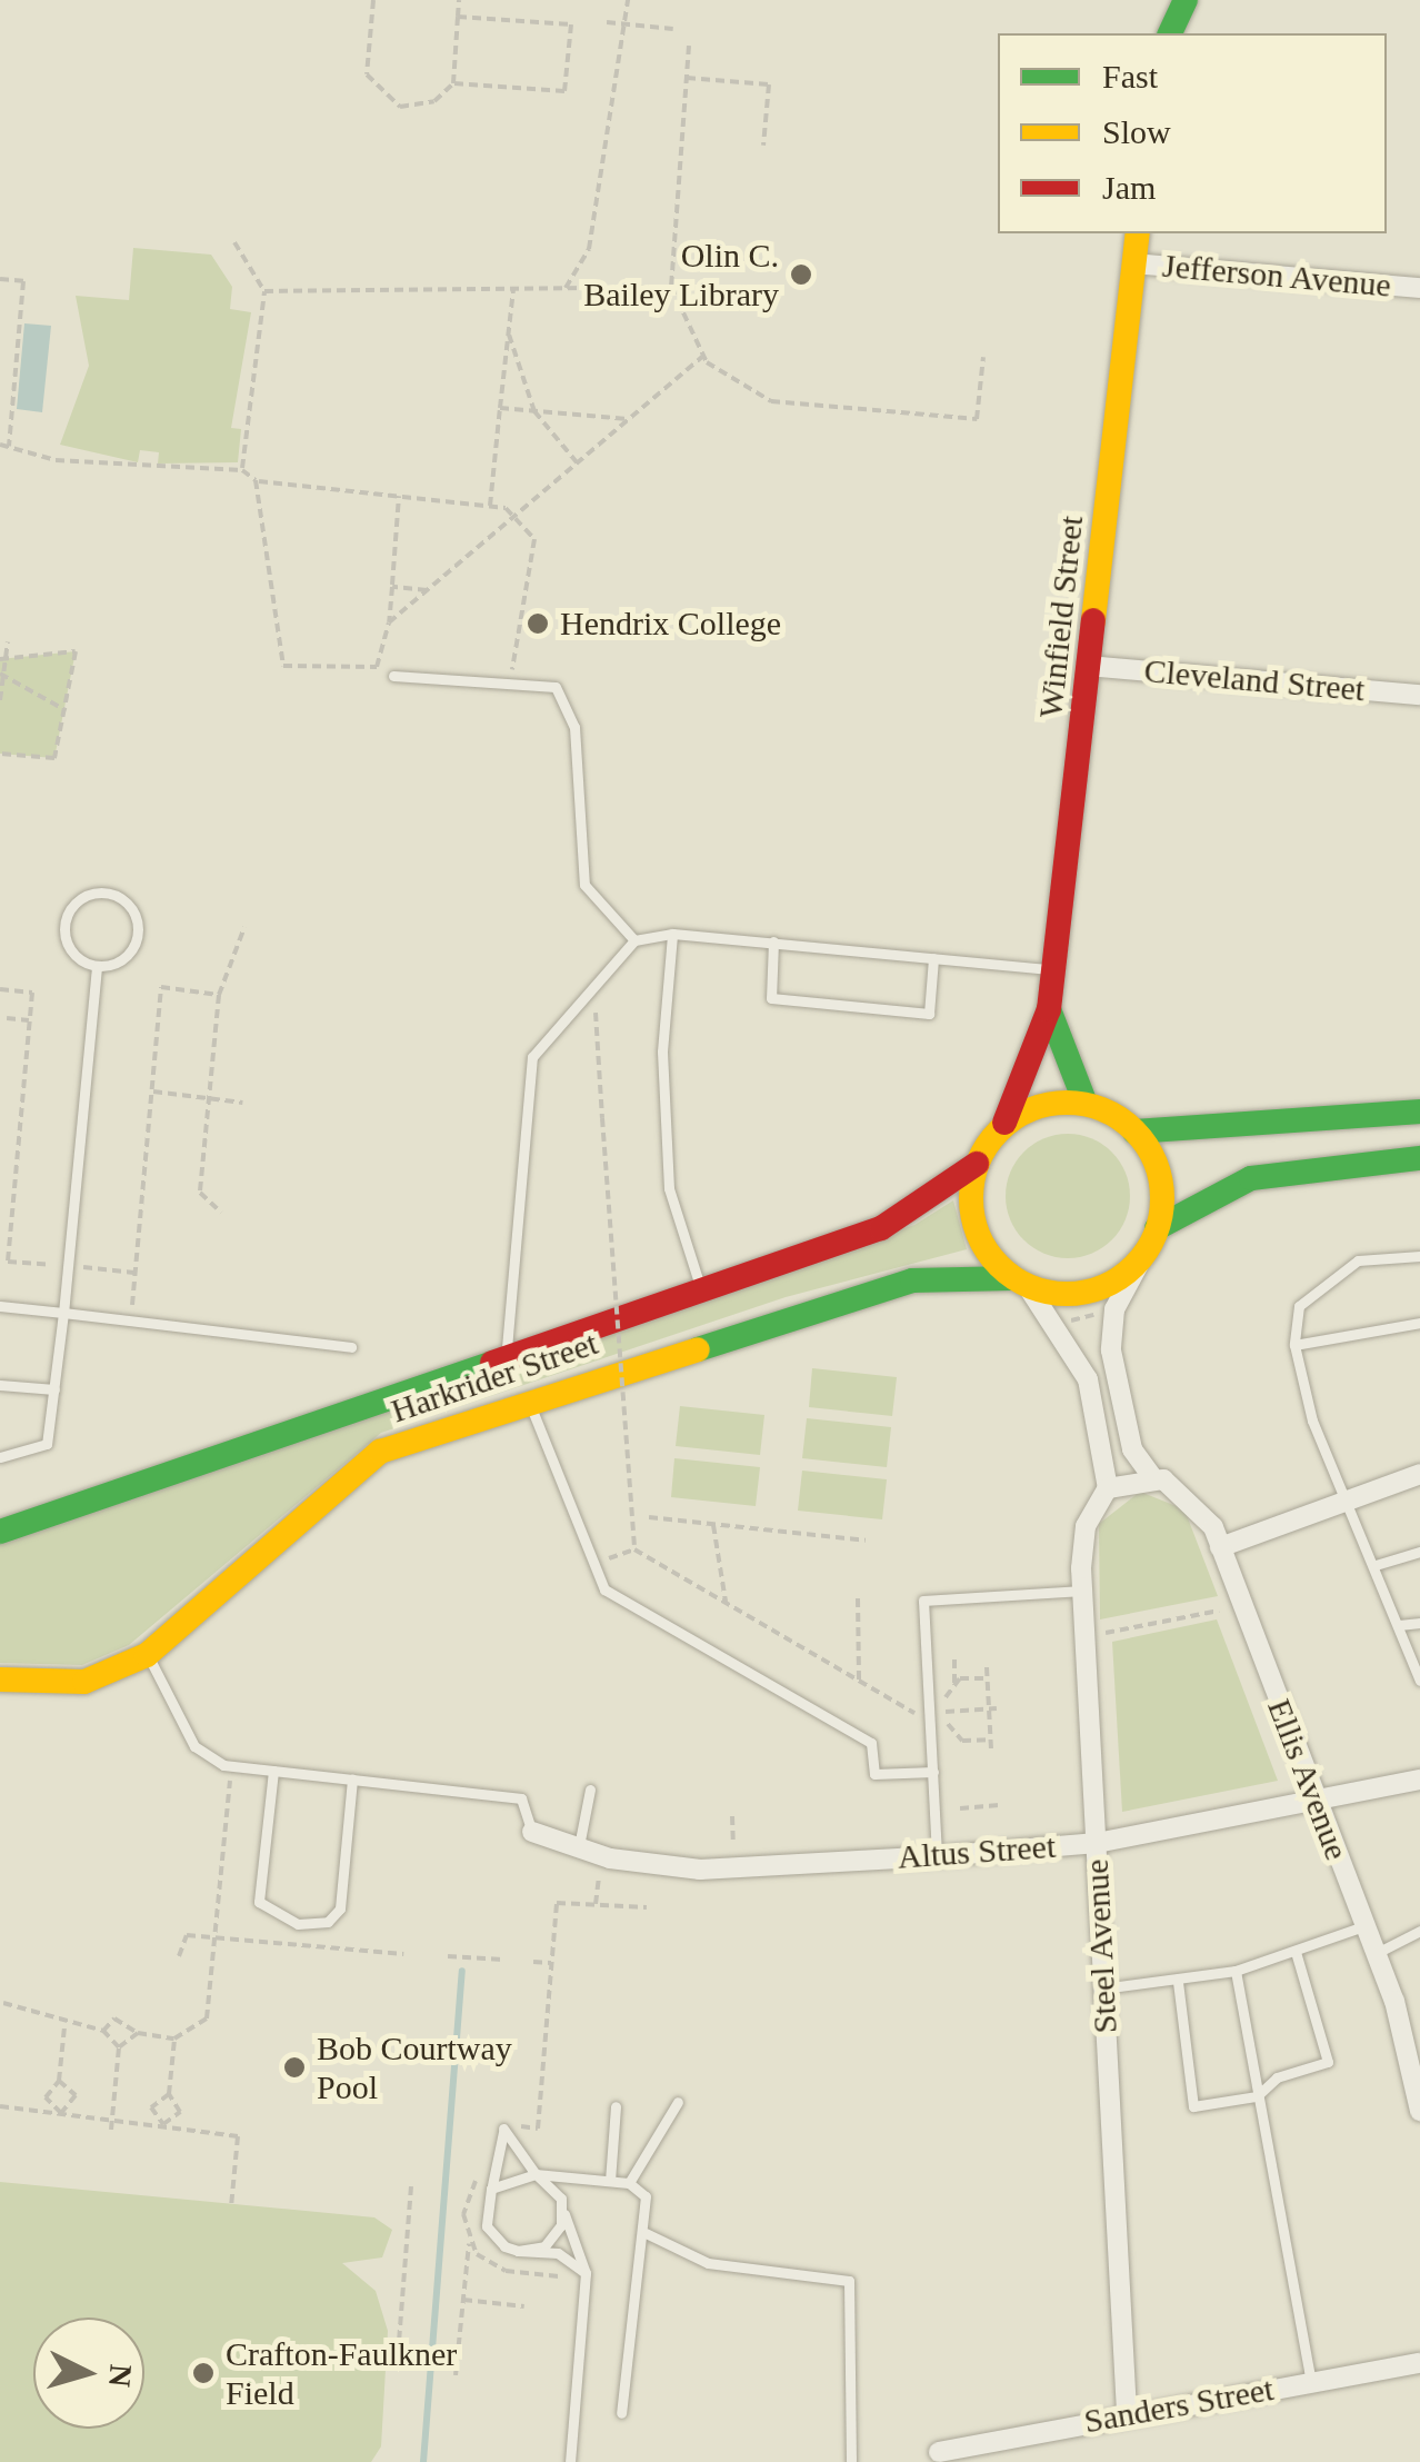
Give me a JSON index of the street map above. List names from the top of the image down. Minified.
{"streets":{"main road":["Winfield Street","Harkrider Street"],"street":["Jefferson Avenue","Cleveland Street","Ellis Avenue","Altus Street","Steel Avenue","Sanders Street"]},"crossings":[["Jefferson Avenue","Winfield Street"],["Winfield Street","Cleveland Street"],["Winfield Street","Harkrider Street"],["Ellis Avenue","Altus Street"],["Altus Street","Steel Avenue"],["Steel Avenue","Sanders Street"]],"places":["Olin C. Bailey Library","Hendrix College","Bob Courtway Pool","Crafton-Faulkner Field"],"legend":["Fast","Slow","Jam"],"north":"right"}
